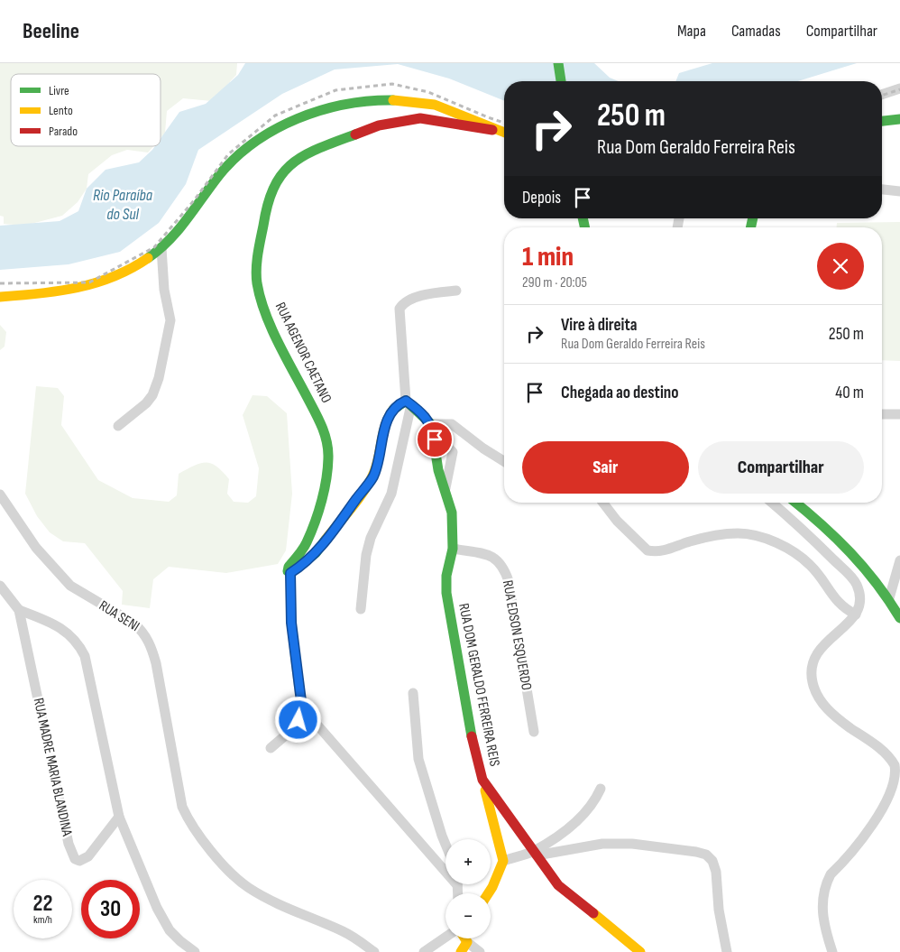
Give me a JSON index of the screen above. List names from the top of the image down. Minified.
{"streets":{"main road":["RUA AGENOR CAETANO","RUA DOM GERALDO FERREIRA REIS"],"street":["RUA SENI","RUA EDSON ESQUERDO","RUA MADRE MARIA BLANDINA"]},"crossings":[["RUA EDSON ESQUERDO","RUA DOM GERALDO FERREIRA REIS"]],"water":["Rio Paraíba do Sul"],"legend":["Livre","Lento","Parado"],"page":{"header":"Beeline","nav":["Mapa","Camadas","Compartilhar"],"turn":["250 m","Rua Dom Geraldo Ferreira Reis"],"then":"Depois","heading":["1 min","290 m · 20:05"],"list":[{"name":"Vire à direita","note":"Rua Dom Geraldo Ferreira Reis","value":"250 m"},{"name":"Chegada ao destino","value":"40 m"}],"buttons":["Sair","Compartilhar"],"map_buttons":["+","−"],"speed":"22 km/h","limit":"30"}}
